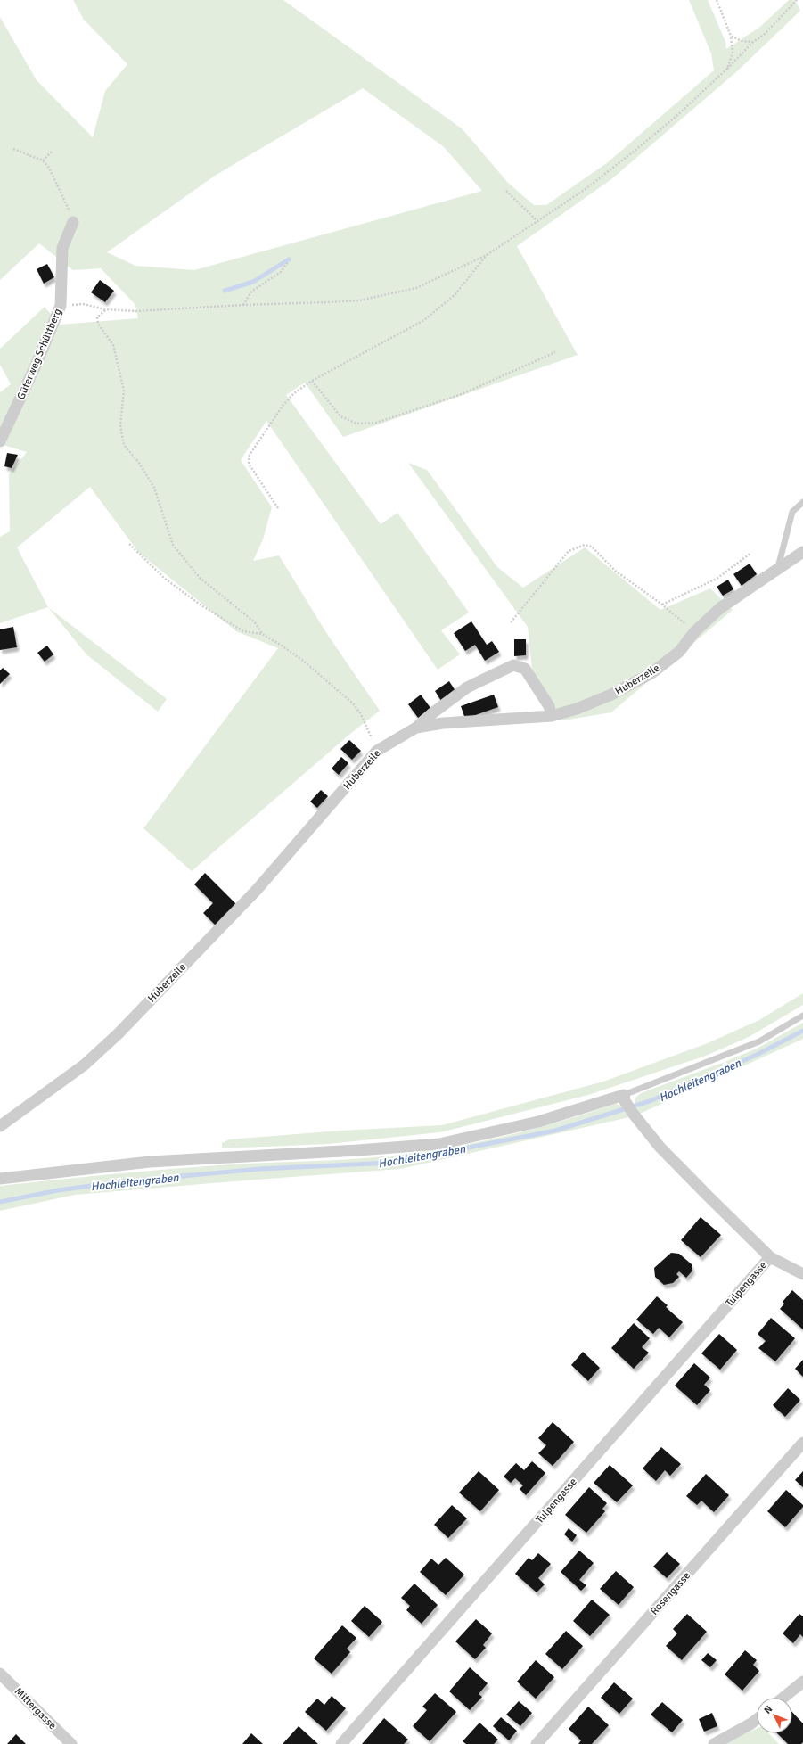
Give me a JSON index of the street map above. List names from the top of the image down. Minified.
{"streets":{"street":["Güterweg Schüttberg","Huberzeile","Tulpengasse","Rosengasse","Mittergasse"]},"water":["Hochleitengraben"],"north":"top left"}
